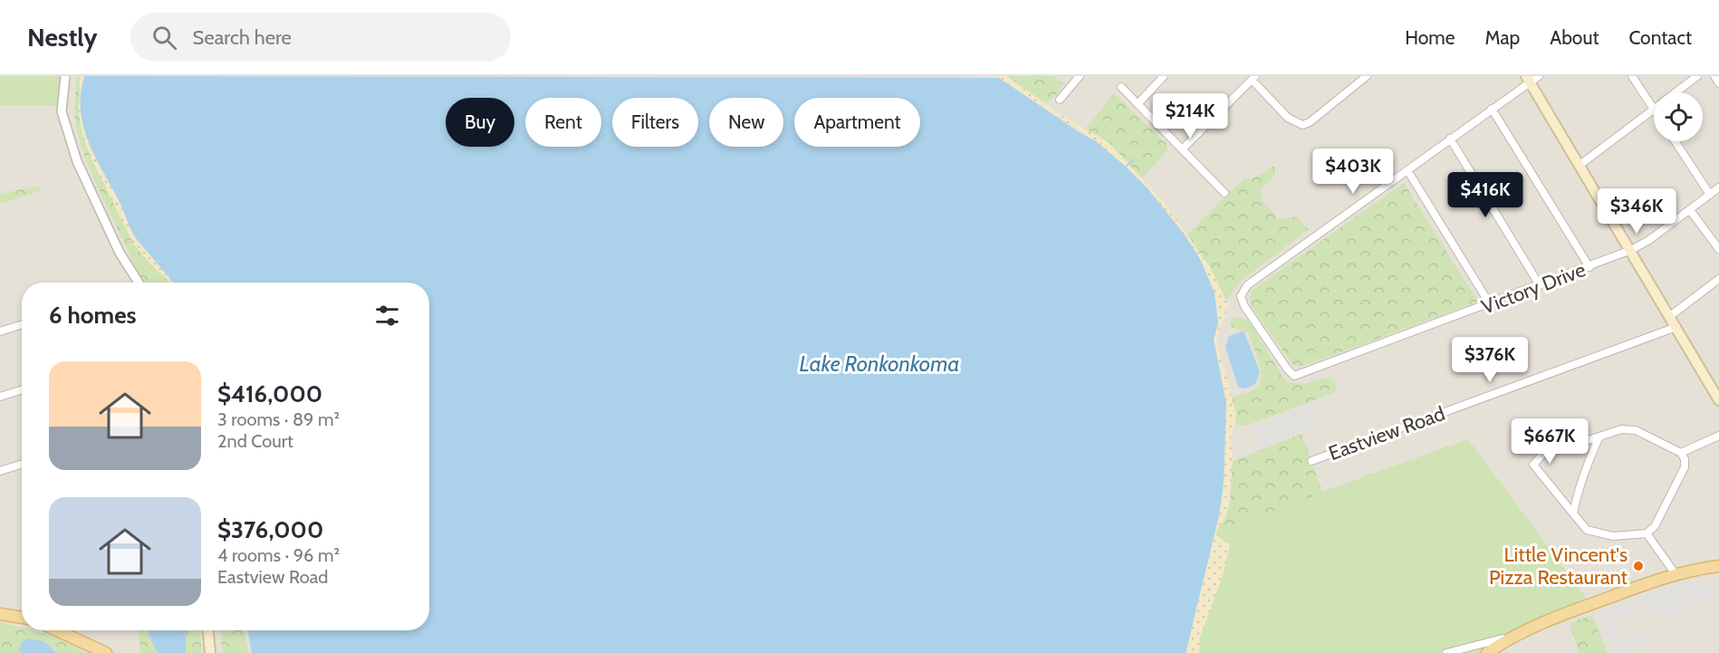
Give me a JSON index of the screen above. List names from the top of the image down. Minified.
{"streets":{"street":["Victory Drive","Eastview Road"]},"water":["Lake Ronkonkoma"],"places":["Little Vincent's Pizza Restaurant"],"page":{"header":"Nestly","search":"Search here","nav":["Home","Map","About","Contact"],"price":["$214K","$403K","$416K","$346K","$376K","$667K"],"chip":["Buy","Rent","Filters","New","Apartment"],"heading":"6 homes","list":[{"name":"$416,000","note":"3 rooms · 89 m² · 2nd Court"},{"name":"$376,000","note":"4 rooms · 96 m² · Eastview Road"}]}}
